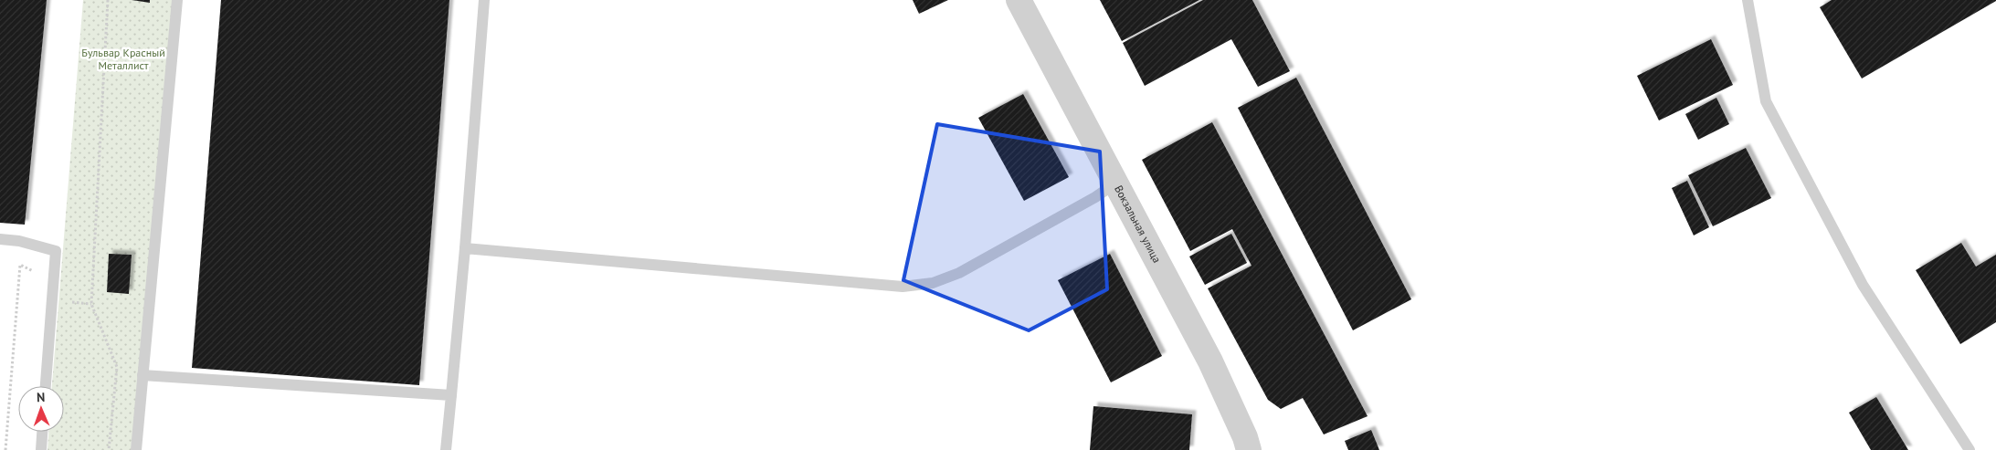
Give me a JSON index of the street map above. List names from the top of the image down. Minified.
{"streets":{"street":["Вокзальная улица"]},"parks":["Бульвар Красный Металлист"],"north":"top"}
